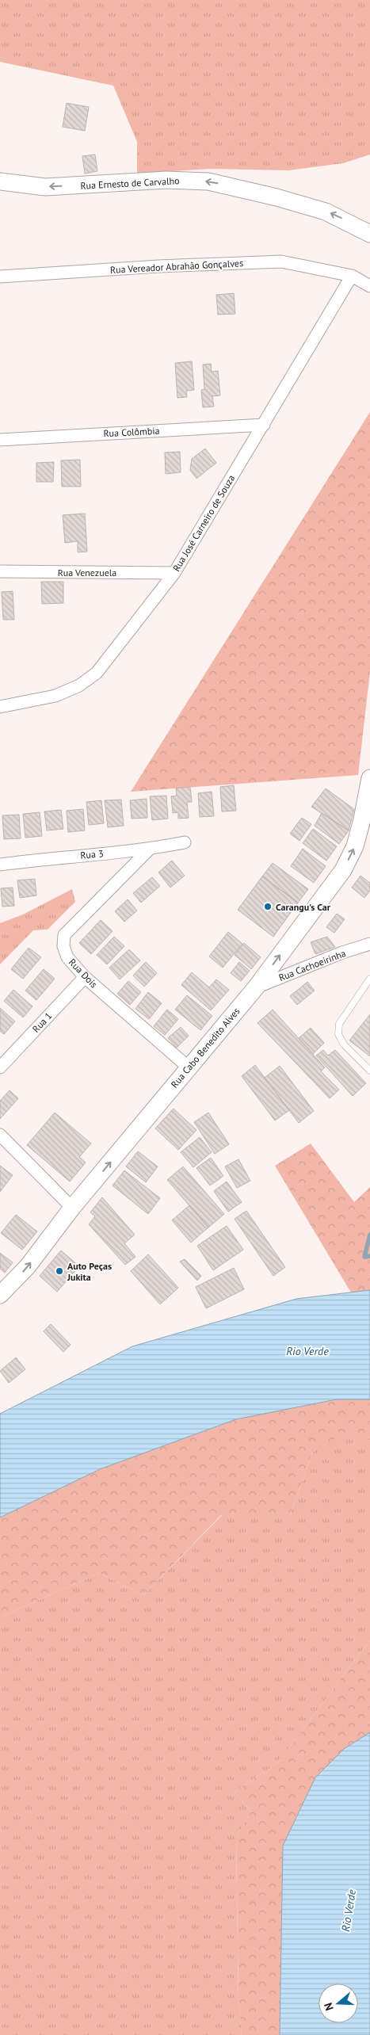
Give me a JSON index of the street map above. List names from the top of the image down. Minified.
{"streets":{"main road":["Rua Ernesto de Carvalho","Rua Cabo Benedito Alves"],"street":["Rua Vereador Abrahão Gonçalves","Rua Colômbia","Rua José Carneiro de Souza","Rua Venezuela","Rua 3","Rua Cachoeirinha","Rua Dois","Rua 1"]},"crossings":[["Rua Vereador Abrahão Gonçalves","Rua José Carneiro de Souza"],["Rua Colômbia","Rua José Carneiro de Souza"],["Rua José Carneiro de Souza","Rua Venezuela"],["Rua 3","Rua Dois"],["Rua Cachoeirinha","Rua Cabo Benedito Alves"],["Rua Dois","Rua 1"],["Rua Dois","Rua Cabo Benedito Alves"]],"one_way":["Rua Ernesto de Carvalho","Rua Cabo Benedito Alves"],"water":["Rio Verde"],"places":["Carangu's Car","Auto Peças Jukita"],"north":"left"}
